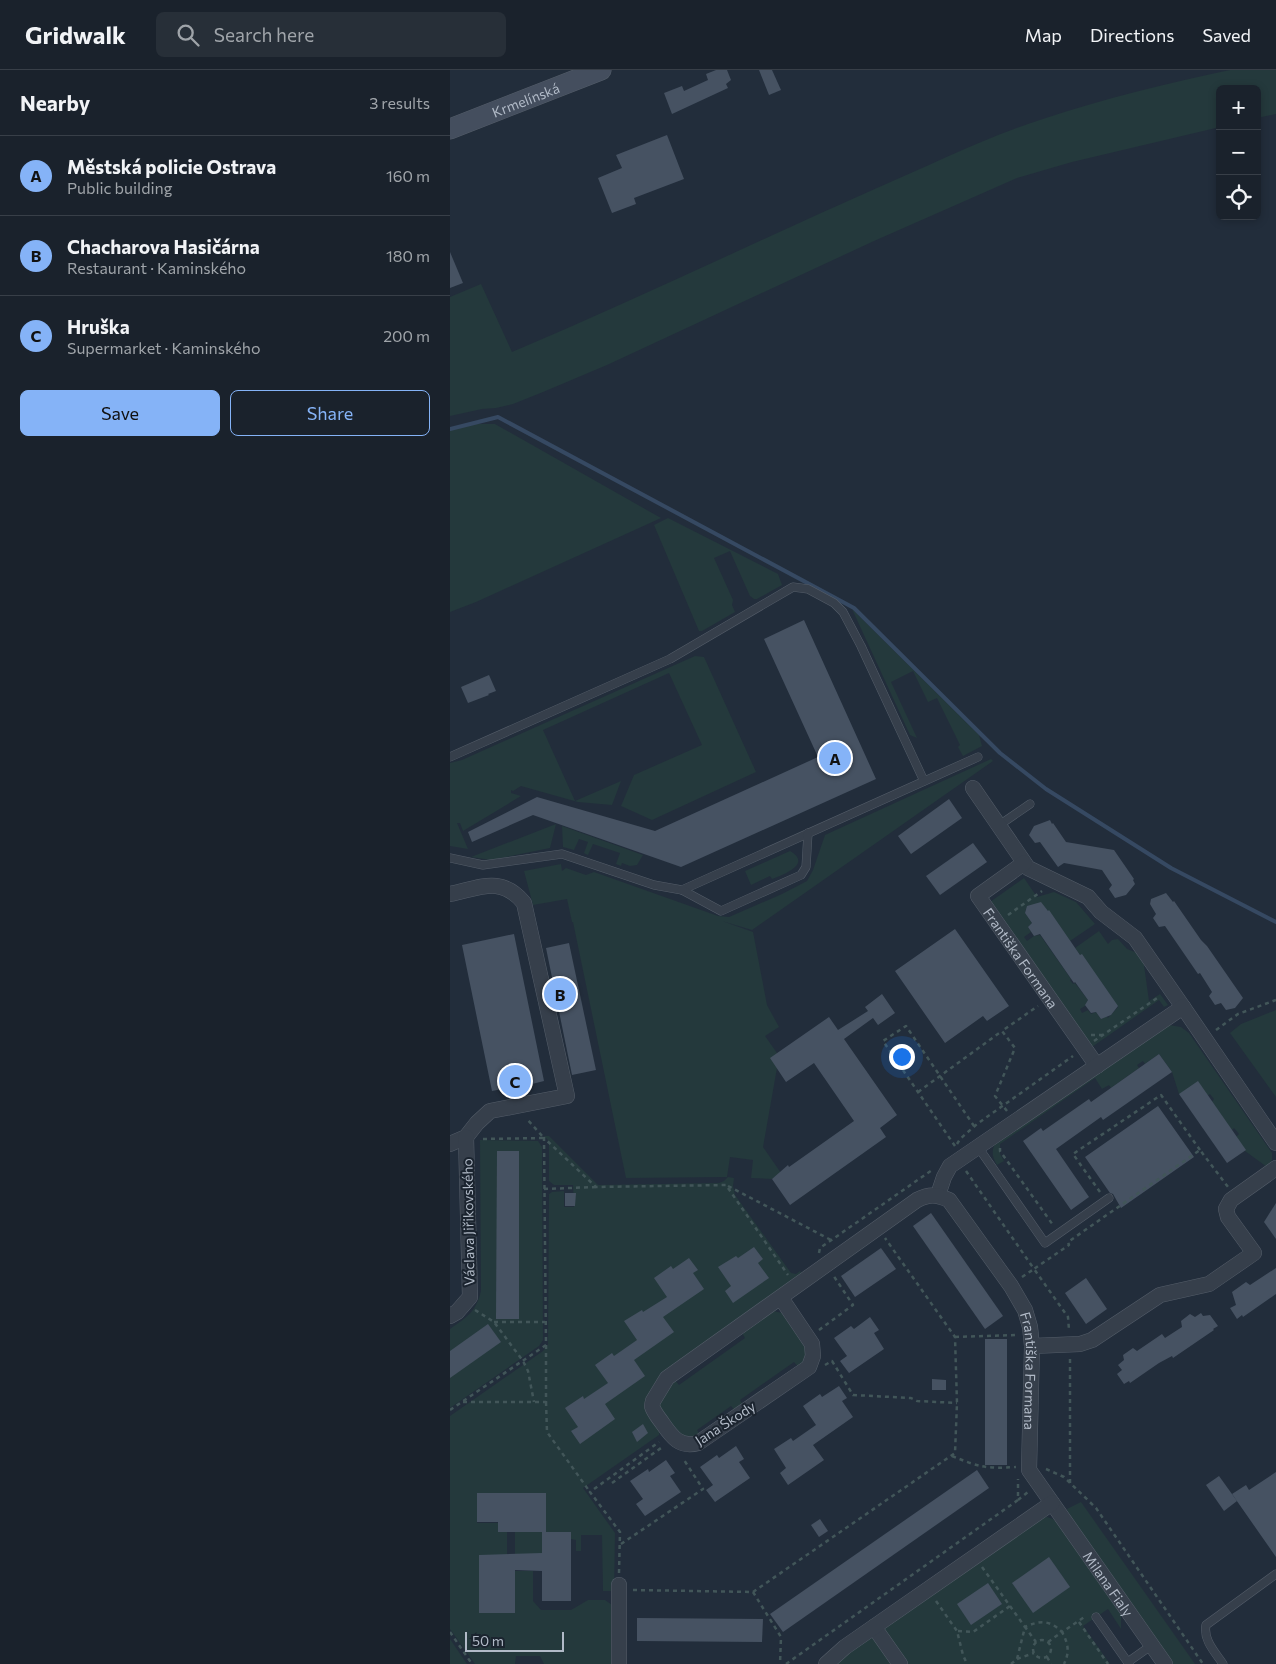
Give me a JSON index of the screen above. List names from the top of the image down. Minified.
{"streets":{"main road":["Krmelínská"],"street":["Františka Formana","Václava Jiřikovského","Jana Škody","Milana Fialy"]},"crossings":[["Františka Formana","Milana Fialy"]],"scale_bar":"50 m","page":{"header":"Gridwalk","search":"Search here","nav":["Map","Directions","Saved"],"heading":["Nearby","3 results"],"map_buttons":["+","−"],"list":[{"mark":"A","name":"Městská policie Ostrava","note":"Public building","value":"160 m"},{"mark":"B","name":"Chacharova Hasičárna","note":"Restaurant · Kaminského","value":"180 m"},{"mark":"C","name":"Hruška","note":"Supermarket · Kaminského","value":"200 m"}],"buttons":["Save","Share"],"pins":["A","B","C"],"scale":"50 m"}}
